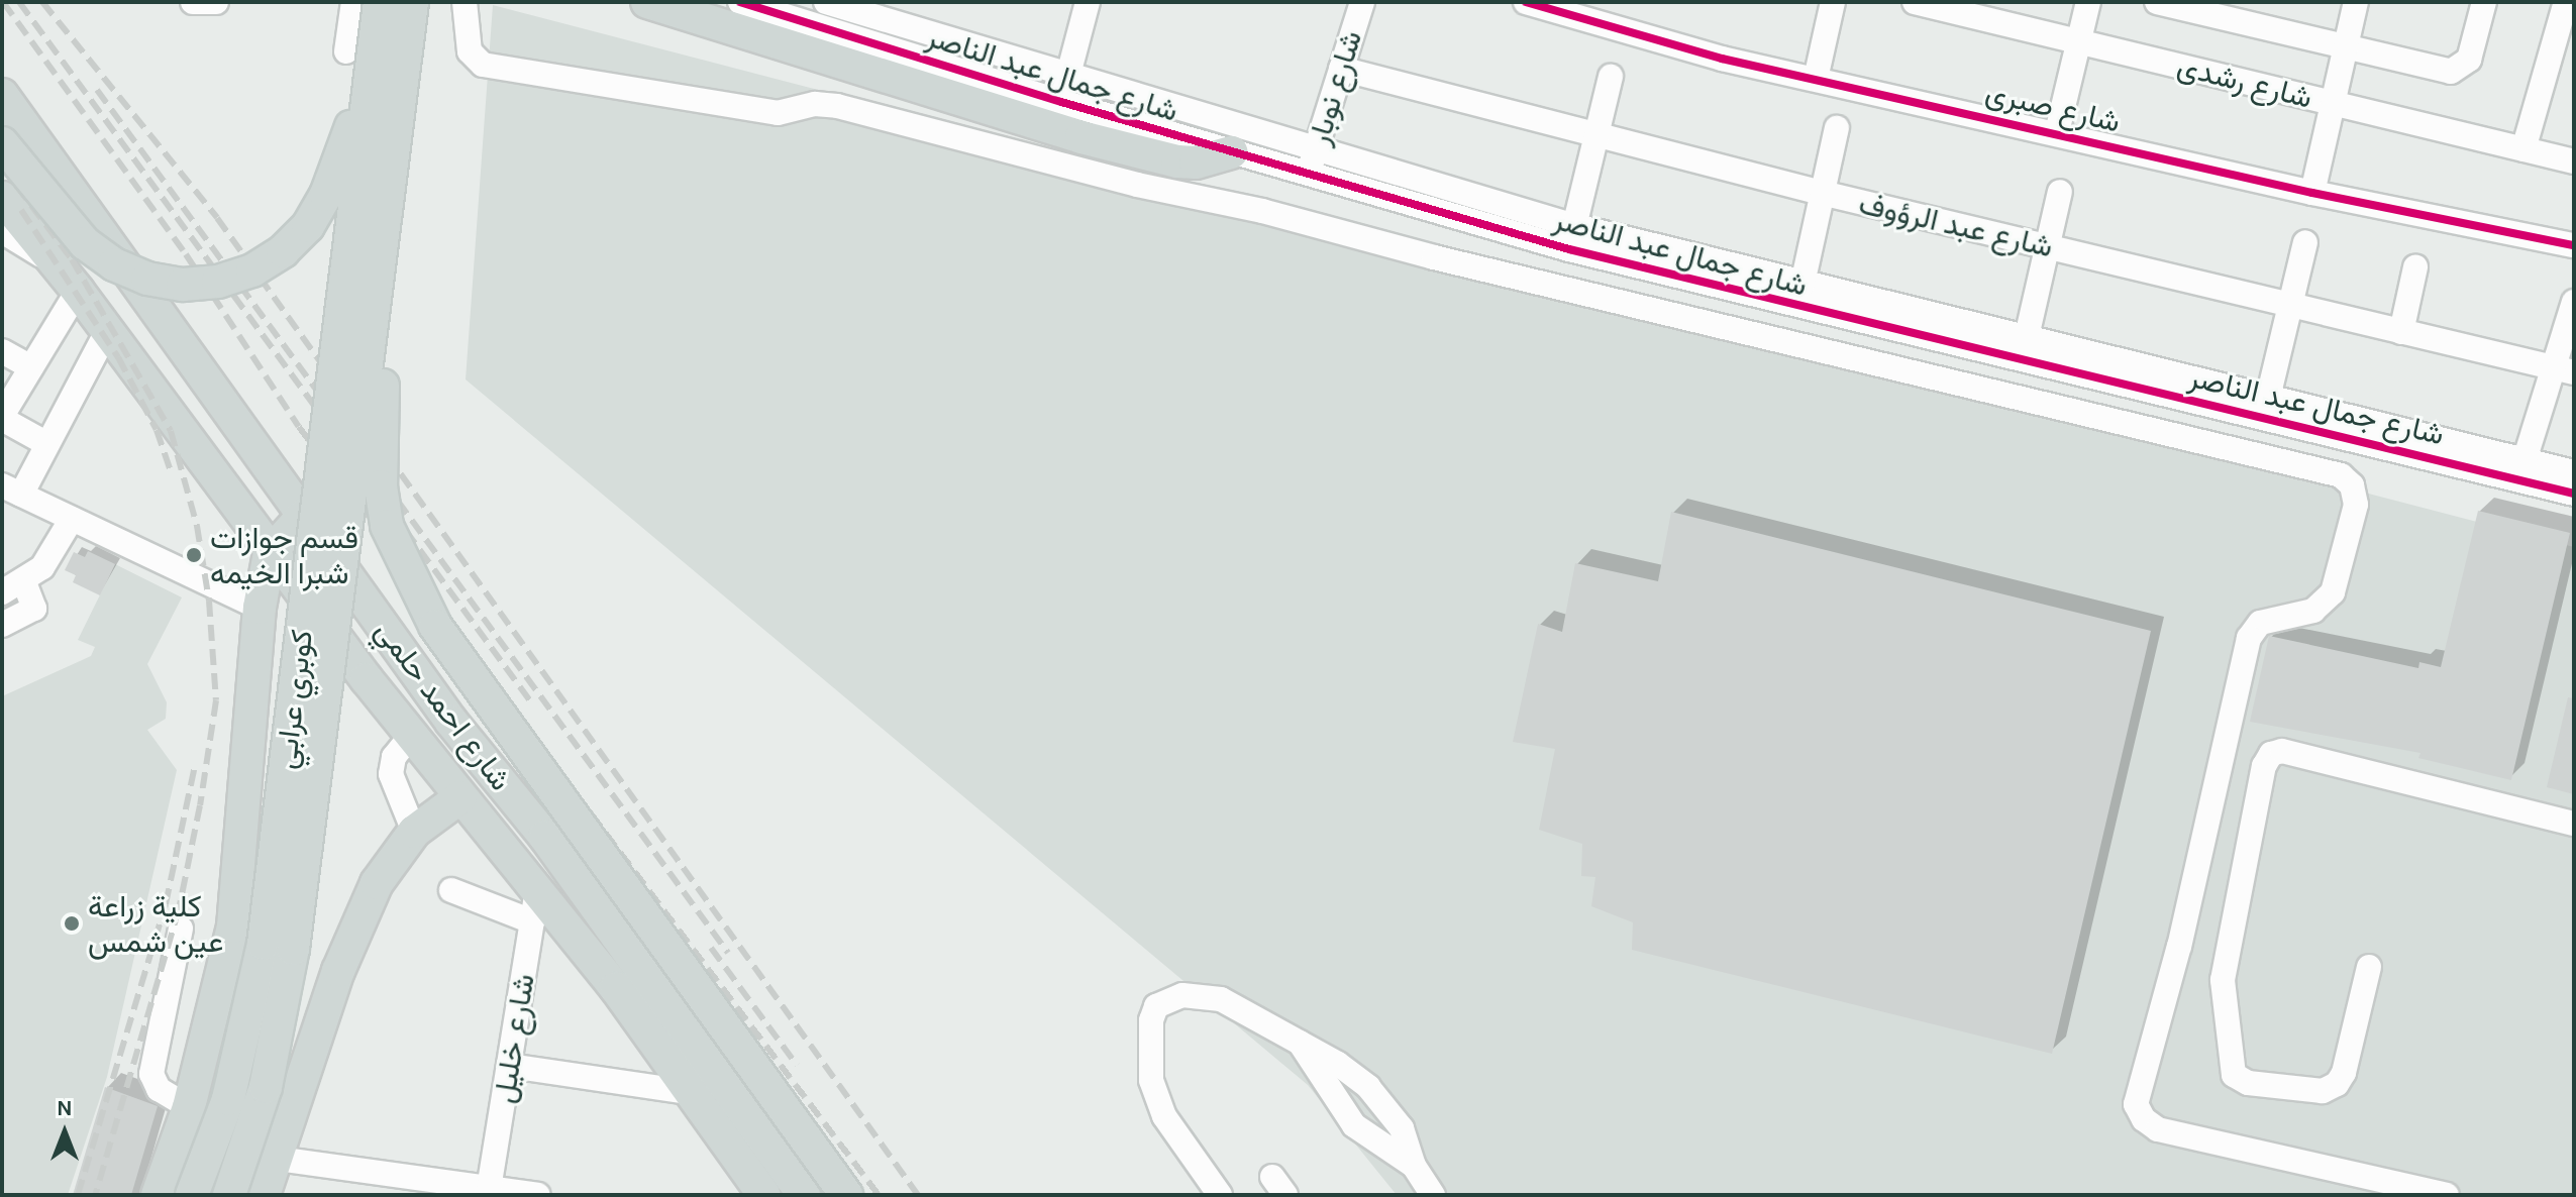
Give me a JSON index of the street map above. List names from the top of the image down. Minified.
{"streets":{"main road":["كوبري عرابي","شارع احمد حلمي"],"street":["شارع جمال عبد الناصر","شارع رشدى","شارع نوبار","شارع صبرى","شارع عبد الرؤوف","شارع خليل"]},"crossings":[["شارع جمال عبد الناصر","شارع نوبار"],["شارع نوبار","شارع عبد الرؤوف"],["شارع احمد حلمي","شارع خليل"]],"places":["قسم جوازات شبرا الخيمه","كلية زراعة عين شمس"],"north":"top"}
